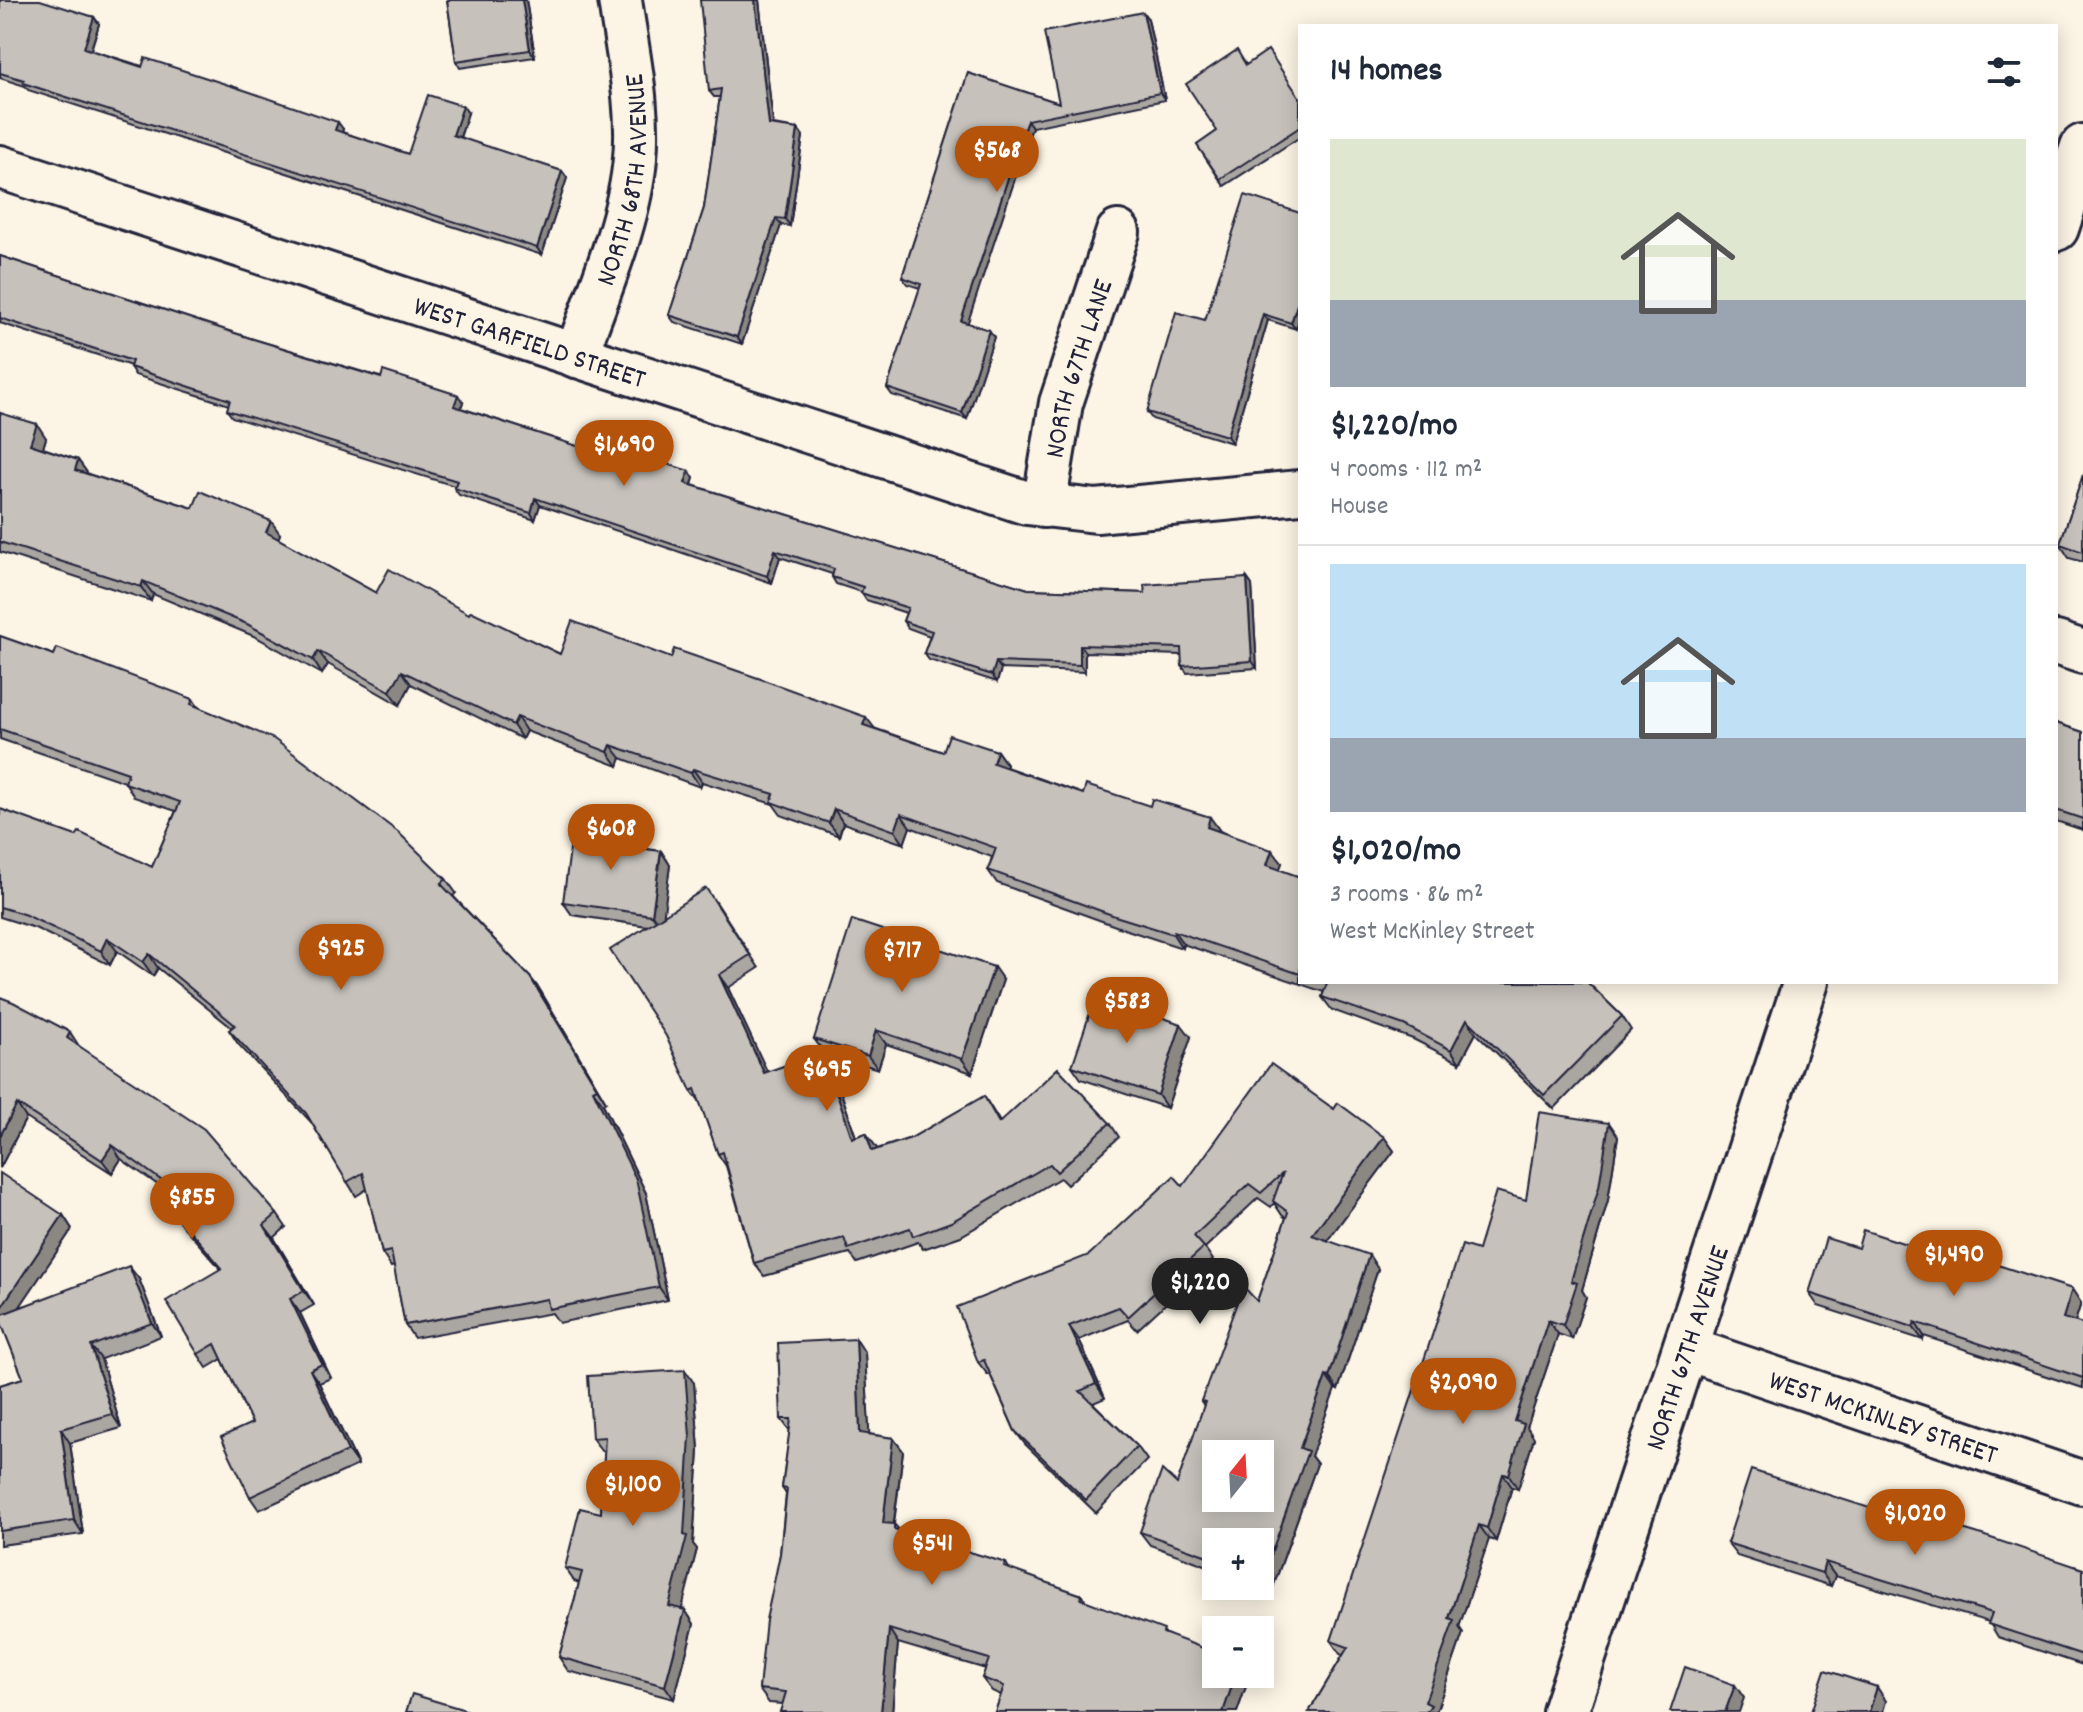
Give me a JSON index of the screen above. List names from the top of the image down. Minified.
{"streets":{"main road":["NORTH 67TH AVENUE"],"street":["NORTH 68TH AVENUE","WEST GARFIELD STREET","NORTH 67TH LANE","WEST MCKINLEY STREET"]},"crossings":[["NORTH 68TH AVENUE","WEST GARFIELD STREET"],["WEST GARFIELD STREET","NORTH 67TH LANE"],["NORTH 67TH AVENUE","WEST MCKINLEY STREET"]],"north":"top","page":{"heading":"14 homes","list":[{"name":"$1,220/mo","note":"4 rooms · 112 m² · House"},{"name":"$1,020/mo","note":"3 rooms · 86 m² · West McKinley Street"}],"price":["$568","$1,690","$608","$925","$717","$583","$695","$855","$1,490","$1,220","$2,090","$1,100","$1,020","$541"],"map_buttons":["+","−"]}}
